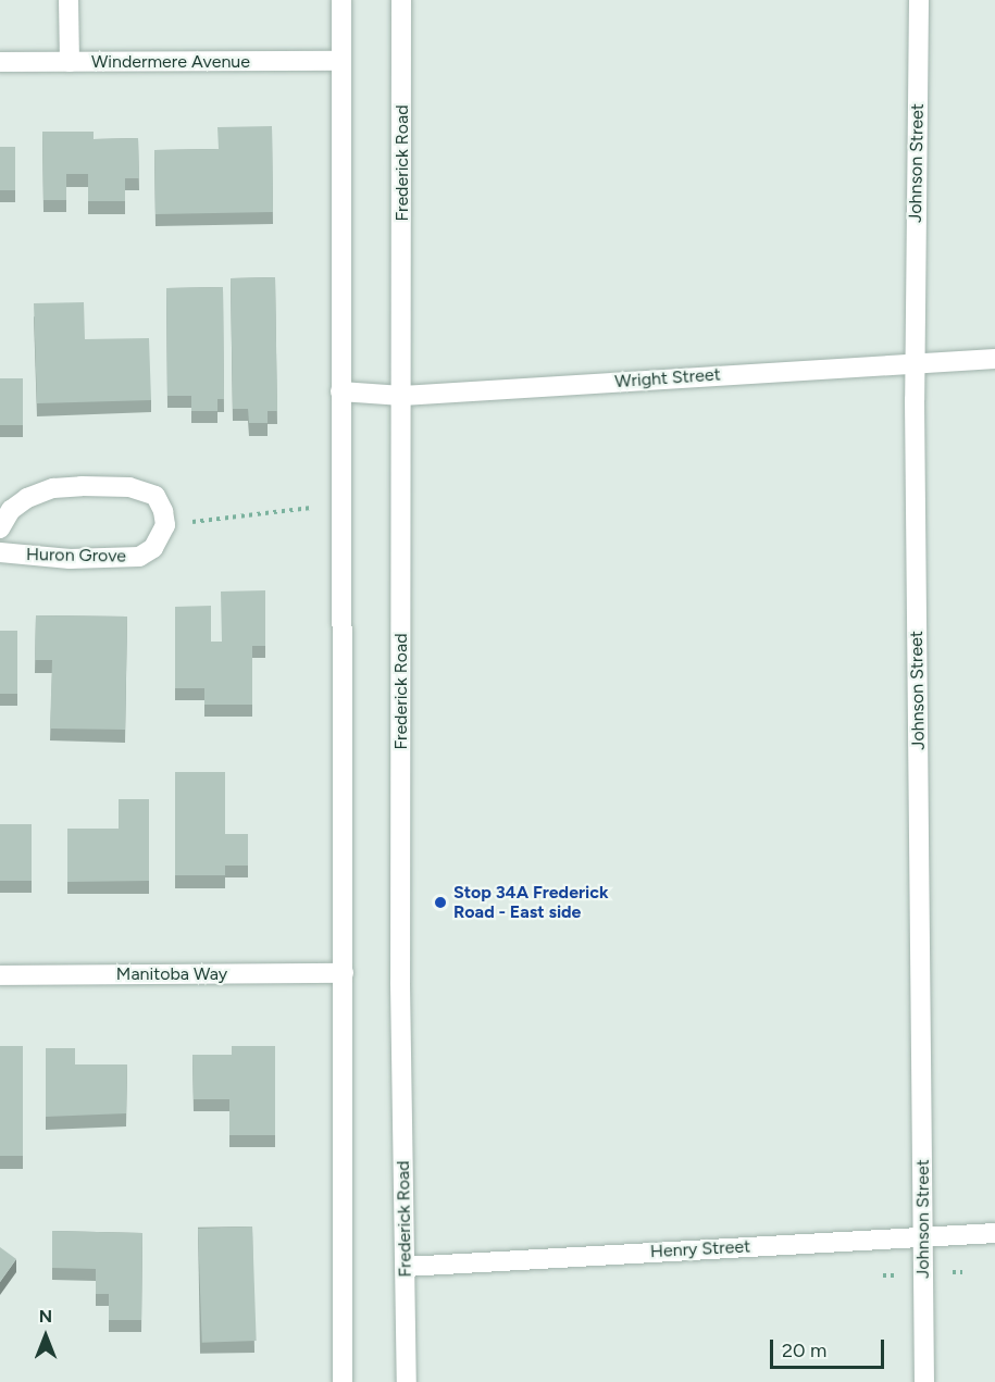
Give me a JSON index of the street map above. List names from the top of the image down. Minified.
{"streets":{"street":["Windermere Avenue","Frederick Road","Johnson Street","Wright Street","Huron Grove","Manitoba Way","Henry Street"]},"crossings":[["Frederick Road","Wright Street"],["Frederick Road","Henry Street"],["Johnson Street","Wright Street"],["Johnson Street","Henry Street"]],"places":["Stop 34A Frederick Road - East side"],"scale_bar":"20 m","north":"top"}
